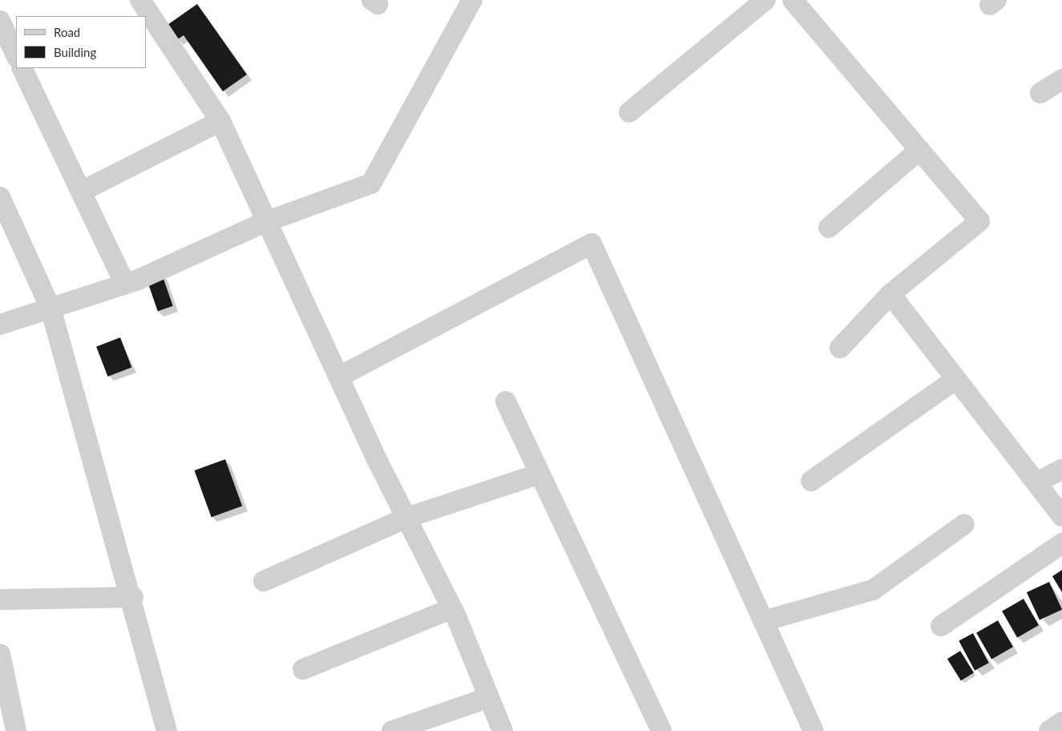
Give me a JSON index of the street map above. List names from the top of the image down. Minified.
{"legend":["Road","Building"]}
